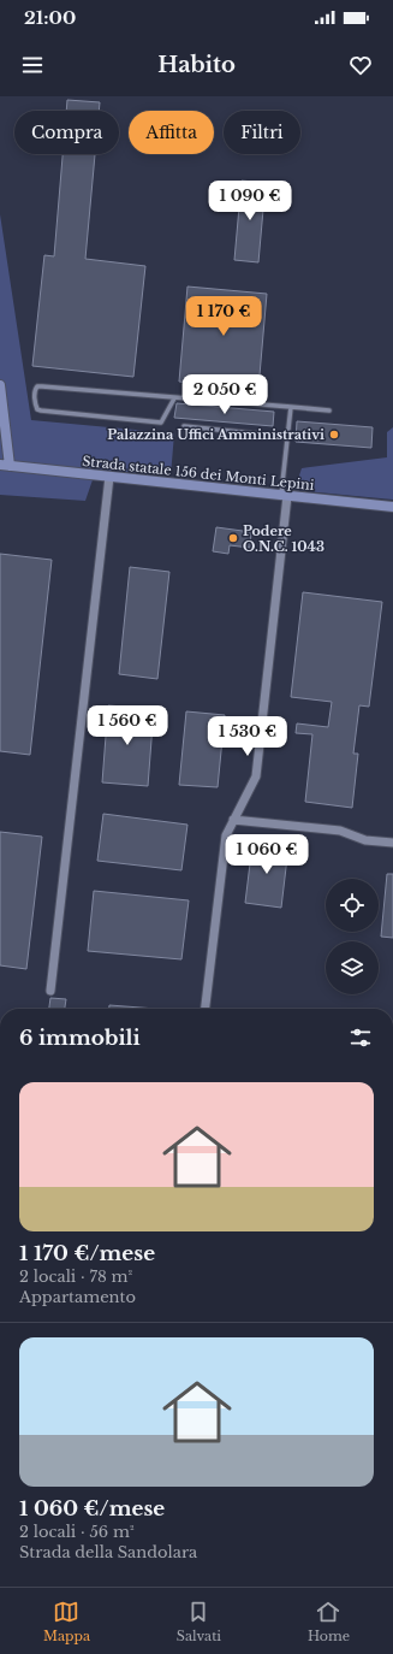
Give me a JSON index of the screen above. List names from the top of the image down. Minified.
{"streets":{"main road":["Strada statale 156 dei Monti Lepini"]},"places":["Palazzina Uffici Amministrativi","Podere O.N.C. 1043"],"page":{"status":"21:00","header":"Habito","chip":["Compra","Affitta","Filtri"],"price":["1 090 €","1 170 €","2 050 €","1 560 €","1 530 €","1 060 €"],"heading":"6 immobili","list":[{"name":"1 170 €/mese","note":"2 locali · 78 m² · Appartamento"},{"name":"1 060 €/mese","note":"2 locali · 56 m² · Strada della Sandolara"}],"tabs":["Mappa","Salvati","Home"]}}
